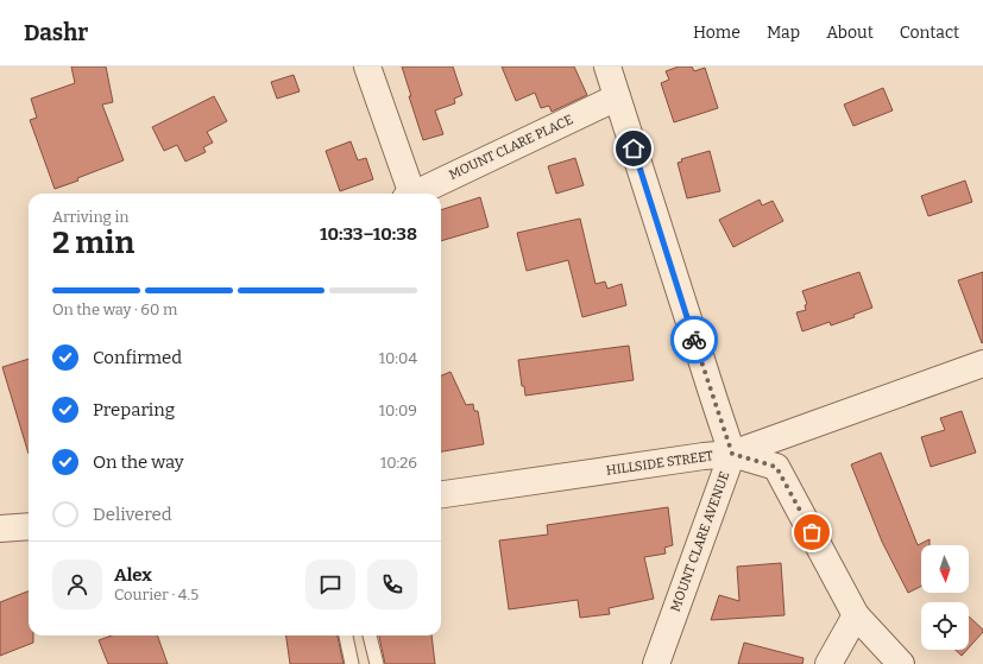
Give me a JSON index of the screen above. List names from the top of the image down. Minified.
{"streets":{"street":["MOUNT CLARE PLACE","HILLSIDE STREET","MOUNT CLARE AVENUE"]},"crossings":[["HILLSIDE STREET","MOUNT CLARE AVENUE"]],"north":"bottom","page":{"header":"Dashr","nav":["Home","Map","About","Contact"],"heading":["2 min","Arriving in","10:33–10:38"],"panel":["Alex","Courier · 4.5"],"bar":"On the way · 60 m","list":[["Confirmed","10:04"],["Preparing","10:09"],["On the way","10:26"],"Delivered"]}}
